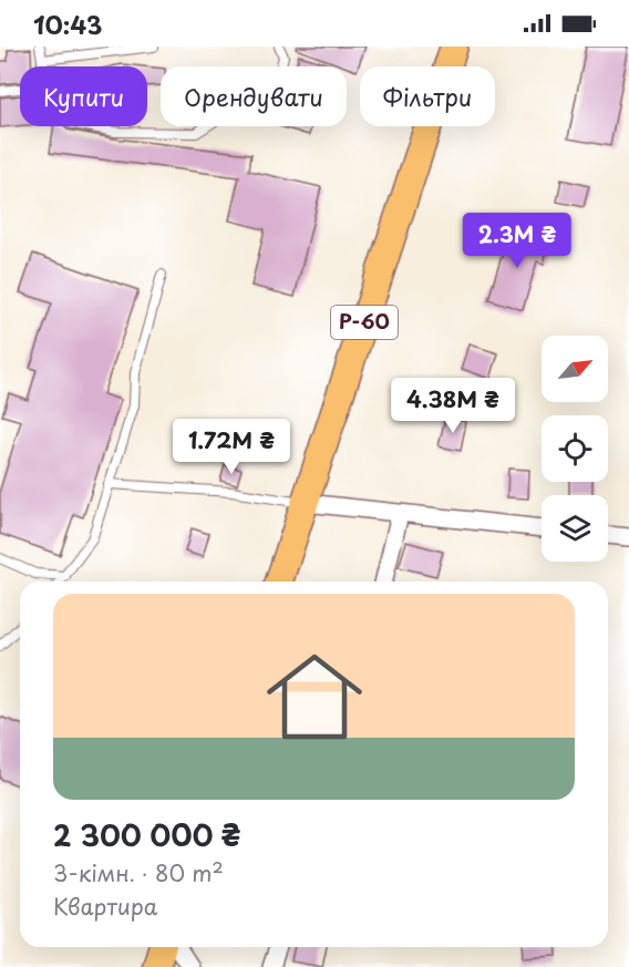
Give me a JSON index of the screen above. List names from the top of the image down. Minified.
{"streets":{"main road":["Р-60"]},"north":"top right","page":{"status":"10:43","chip":["Купити","Орендувати","Фільтри"],"price":["2.3M ₴","4.38M ₴","1.72M ₴"],"list":[{"name":"2 300 000 ₴","note":"3-кімн. · 80 m² · Квартира"}]}}
